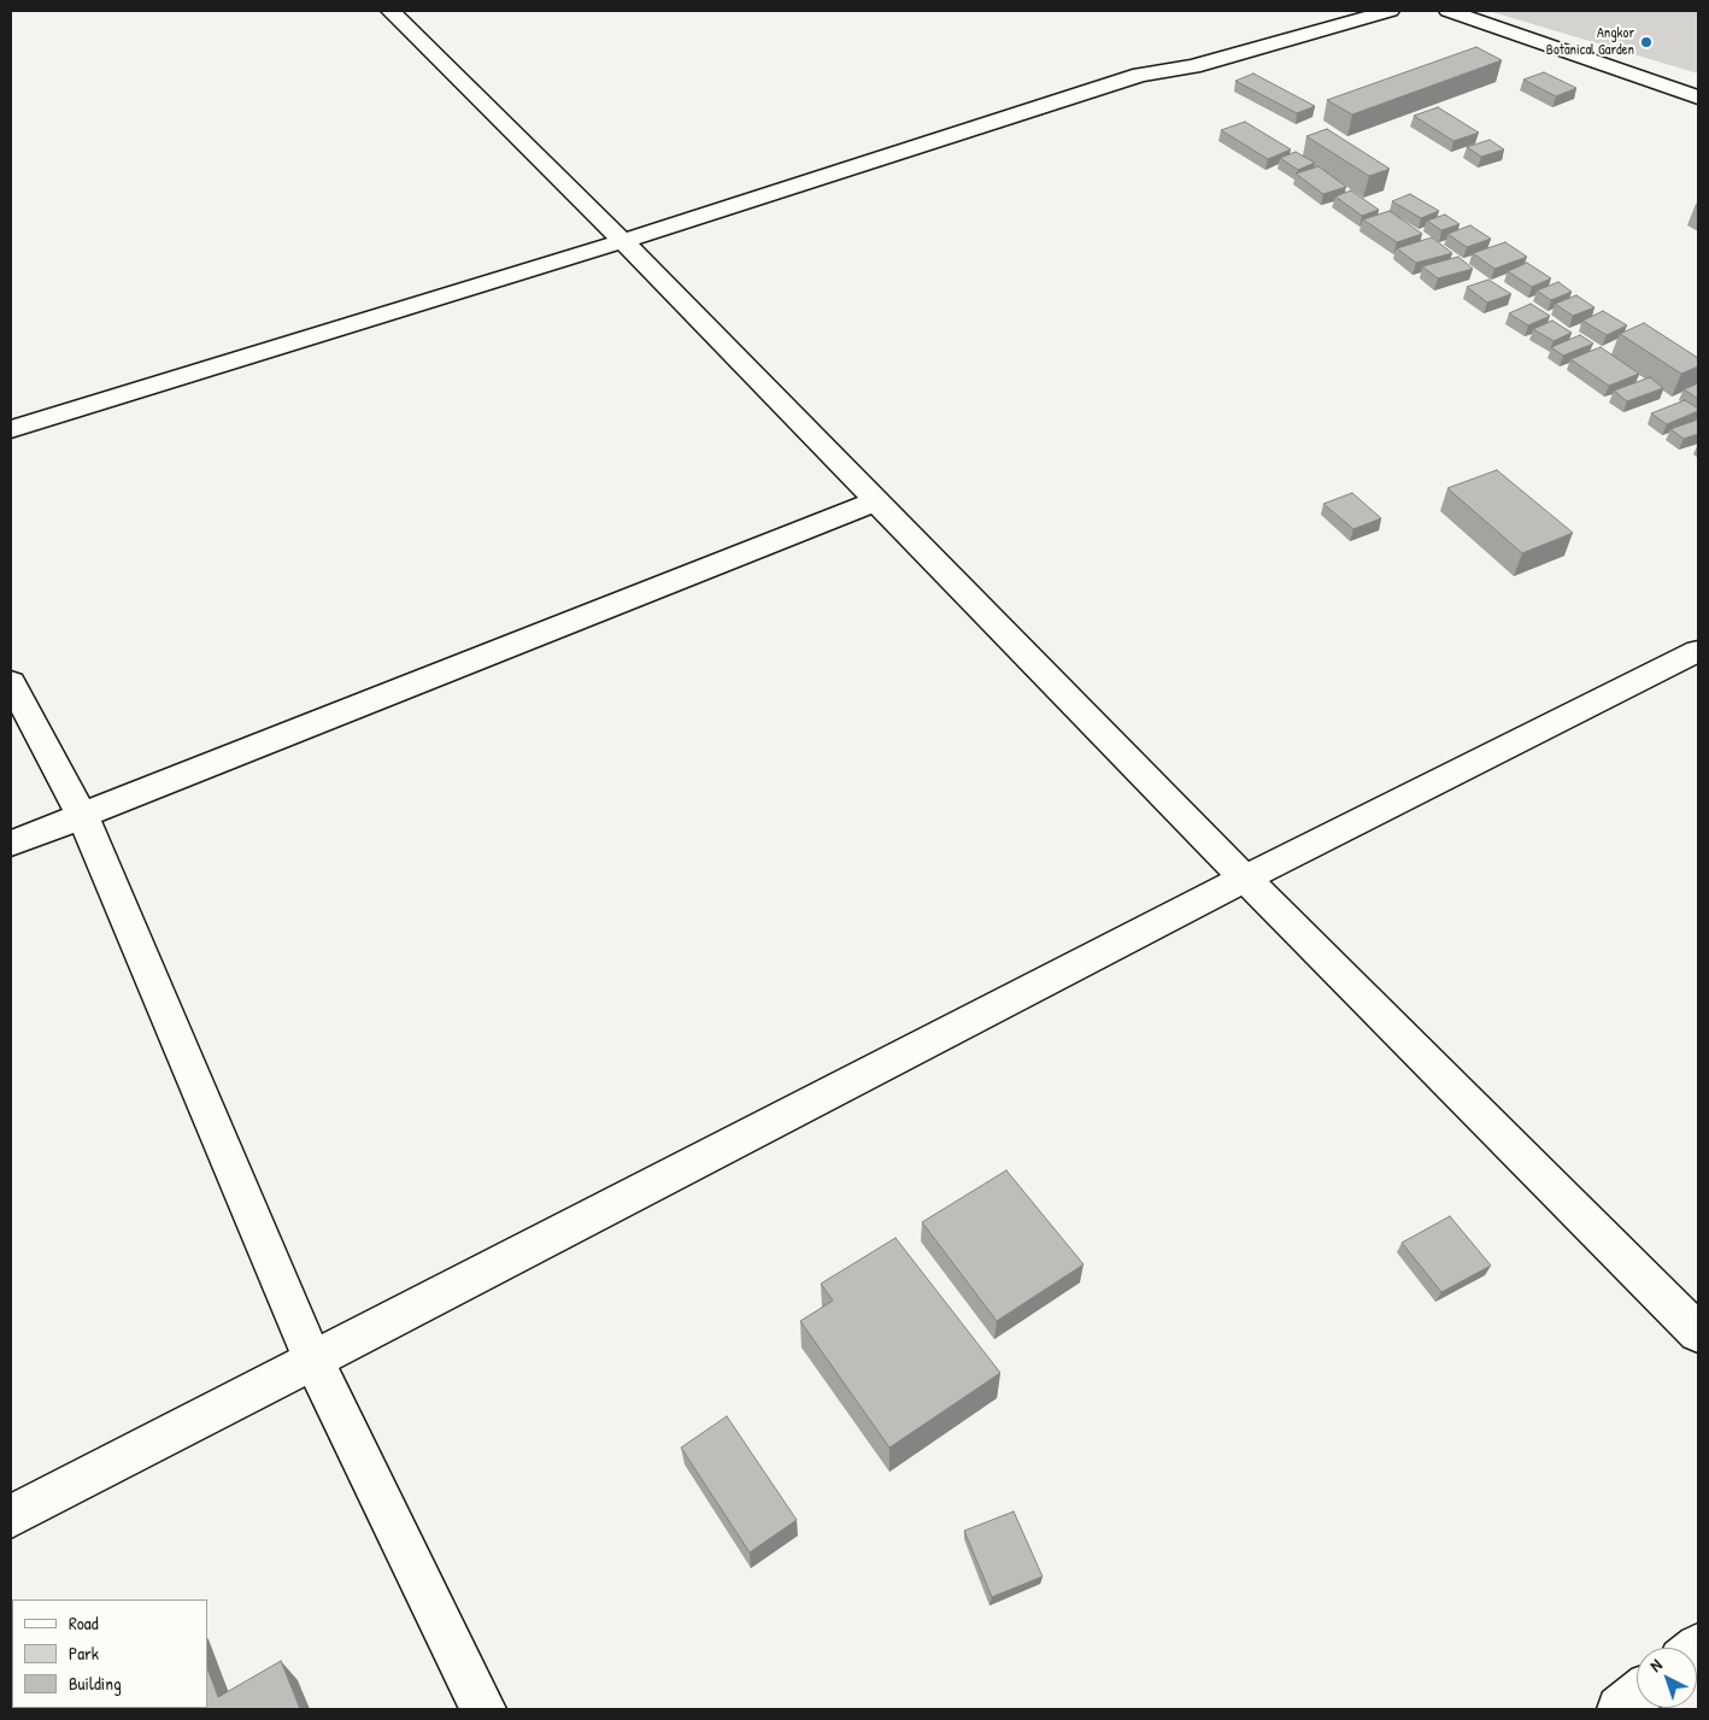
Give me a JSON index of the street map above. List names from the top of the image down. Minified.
{"places":["Angkor Botanical Garden"],"legend":["Road","Park","Building"],"north":"top left"}
